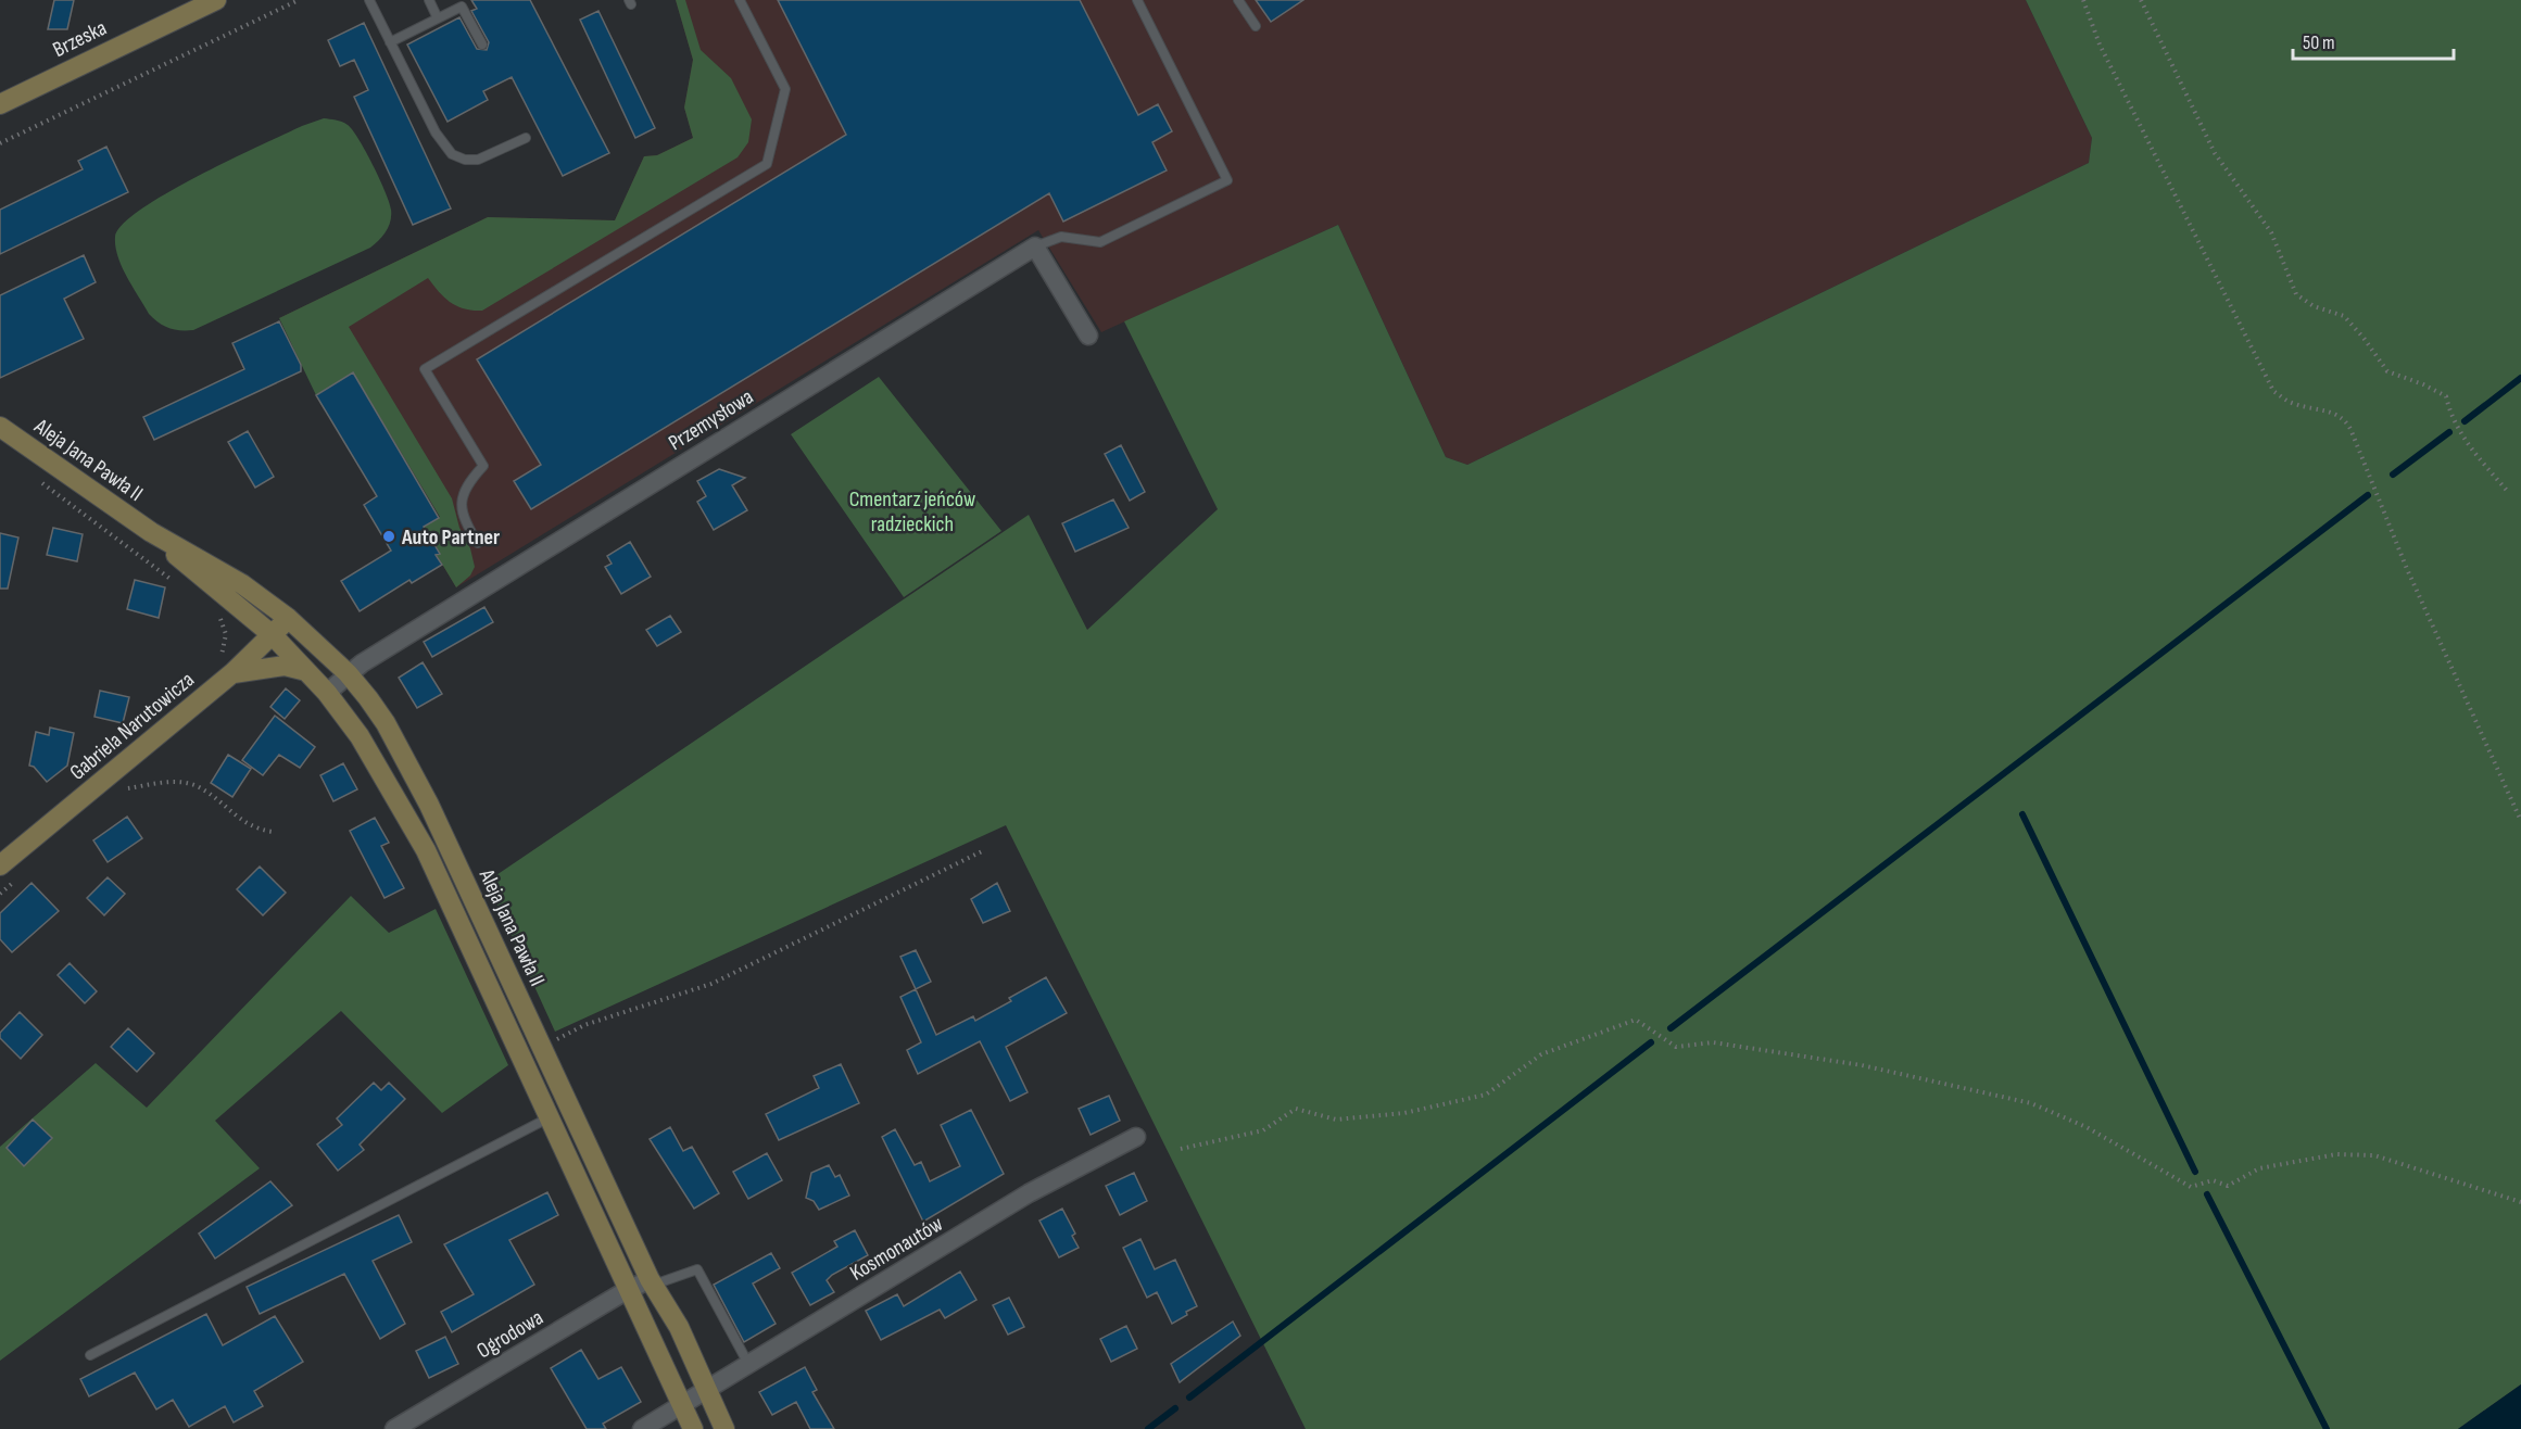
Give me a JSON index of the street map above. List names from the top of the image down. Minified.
{"streets":{"street":["Brzeska","Przemysłowa","Aleja Jana Pawła II","Gabriela Narutowicza","Kosmonautów","Ogrodowa"]},"crossings":[["Przemysłowa","Aleja Jana Pawła II"],["Aleja Jana Pawła II","Gabriela Narutowicza"],["Aleja Jana Pawła II","Kosmonautów"],["Aleja Jana Pawła II","Ogrodowa"]],"parks":["Cmentarz jeńców radzieckich"],"places":["Auto Partner"],"scale_bar":"50 m"}
